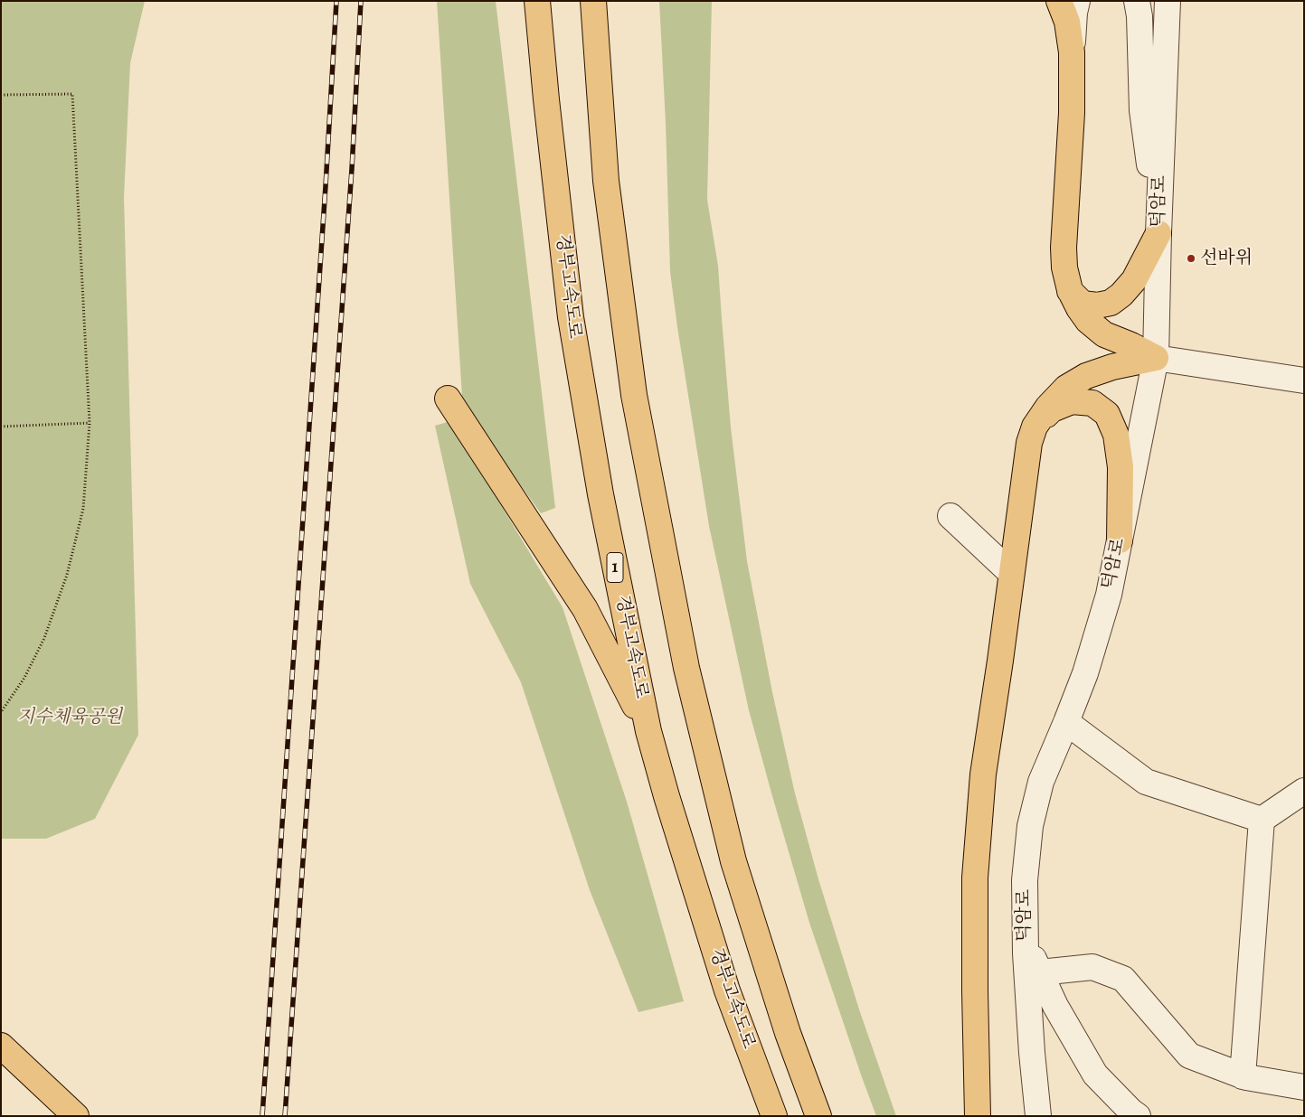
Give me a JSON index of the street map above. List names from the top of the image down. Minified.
{"streets":{"highway":["경부고속도로","1"],"street":["덕암로"]},"parks":["지수체육공원"],"places":["선바위"]}
